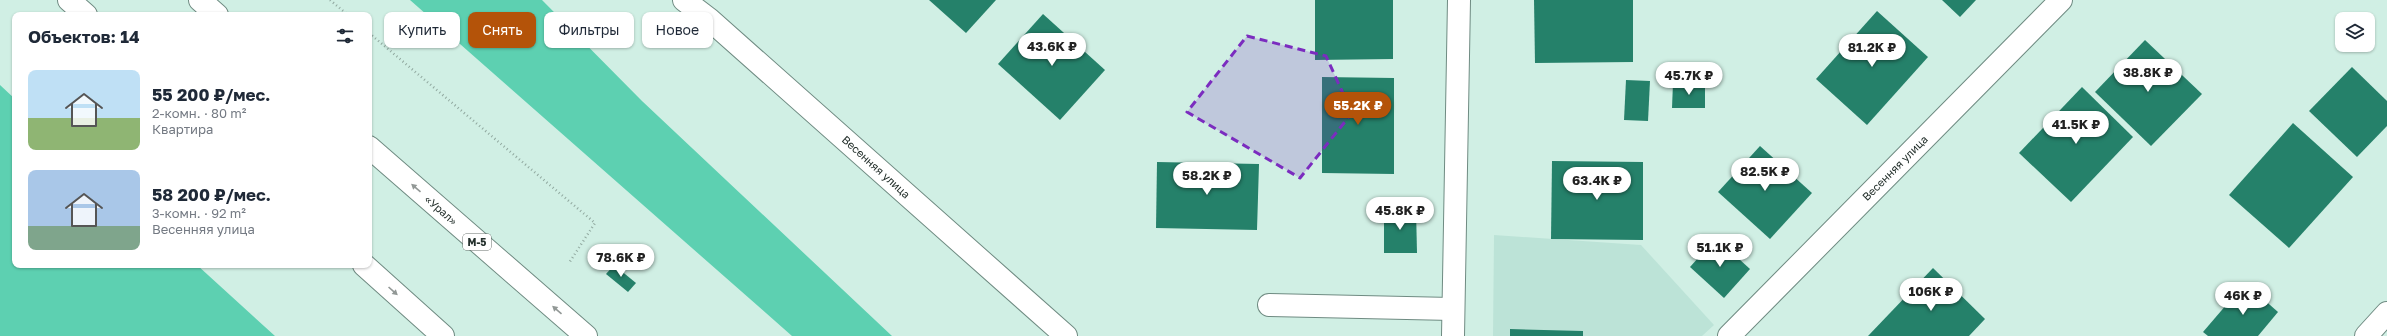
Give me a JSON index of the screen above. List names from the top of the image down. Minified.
{"streets":{"street":["Весенняя улица","«Урал»","М-5"]},"page":{"chip":["Купить","Снять","Фильтры","Новое"],"heading":"Объектов: 14","price":["43.6K ₽","81.2K ₽","38.8K ₽","45.7K ₽","55.2K ₽","41.5K ₽","82.5K ₽","58.2K ₽","63.4K ₽","45.8K ₽","51.1K ₽","78.6K ₽","106K ₽","46K ₽"],"list":[{"name":"55 200 ₽/мес.","note":"2-комн. · 80 m² · Квартира"},{"name":"58 200 ₽/мес.","note":"3-комн. · 92 m² · Весенняя улица"}]}}
